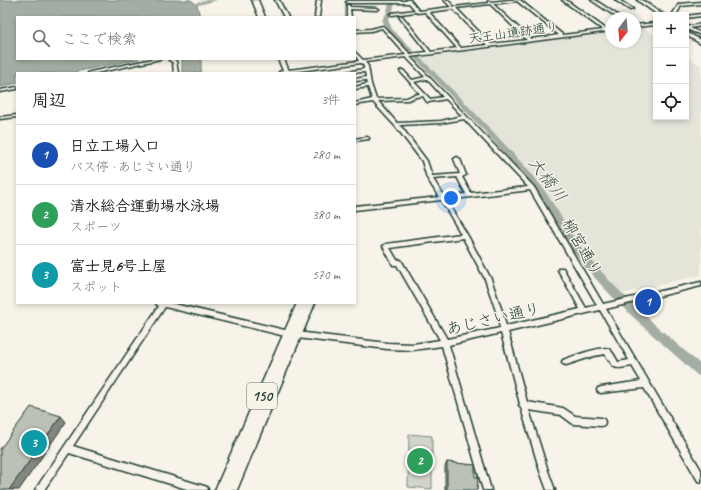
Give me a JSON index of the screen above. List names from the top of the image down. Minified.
{"streets":{"highway":["150"],"street":["天王山遺跡通り","柳宮通り","あじさい通り"]},"crossings":[["天王山遺跡通り","柳宮通り"],["柳宮通り","あじさい通り"],["あじさい通り","150"]],"water":["大橋川"],"north":"bottom","page":{"map_buttons":["+","−"],"search":"ここで検索","heading":["周辺","3件"],"list":[{"mark":"1","name":"日立工場入口","note":"バス停 · あじさい通り","value":"280 m"},{"mark":"2","name":"清水総合運動場水泳場","note":"スポーツ","value":"380 m"},{"mark":"3","name":"富士見6号上屋","note":"スポット","value":"570 m"}],"pins":["1","3","2"]}}
